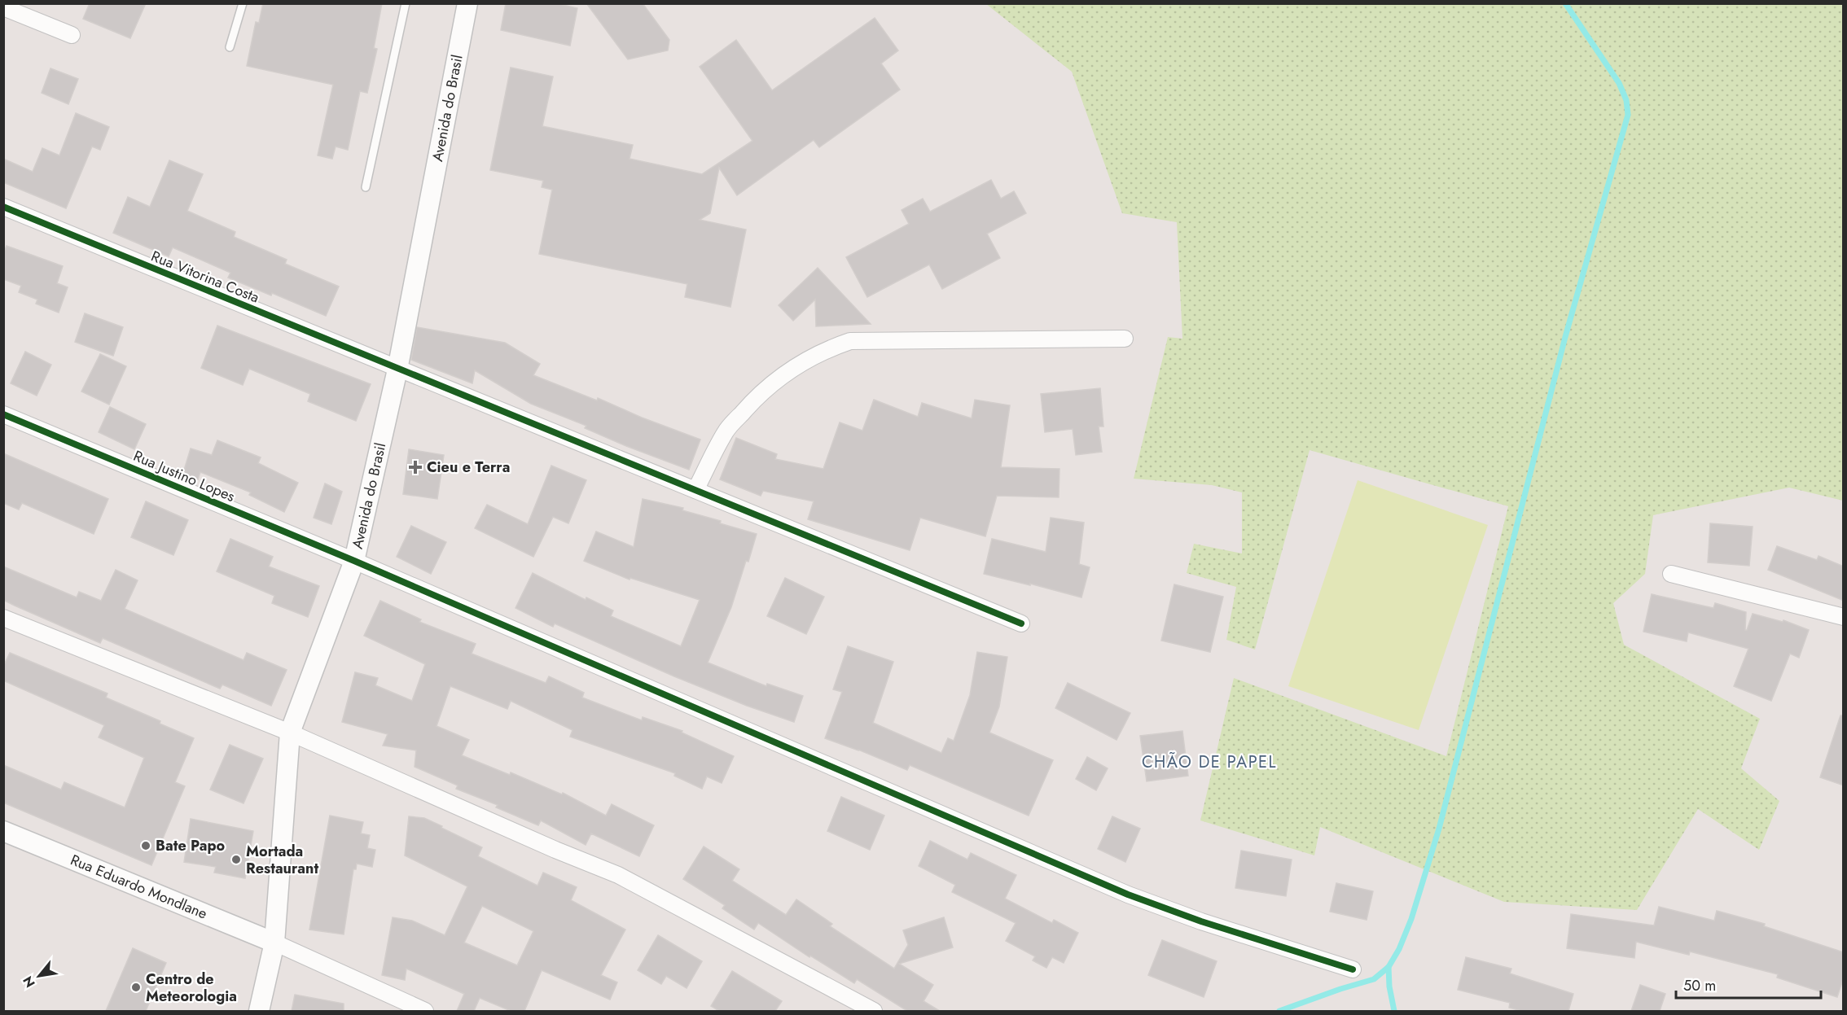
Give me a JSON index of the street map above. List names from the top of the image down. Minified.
{"streets":{"street":["Avenida do Brasil","Rua Vitorina Costa","Rua Justino Lopes","Rua Eduardo Mondlane"]},"crossings":[["Avenida do Brasil","Rua Vitorina Costa"],["Avenida do Brasil","Rua Justino Lopes"],["Avenida do Brasil","Rua Eduardo Mondlane"]],"districts":["CHÃO DE PAPEL"],"places":{"health":["Cieu e Terra"],"other":["Bate Papo","Mortada Restaurant","Centro de Meteorologia"]},"scale_bar":"50 m","north":"bottom left"}
